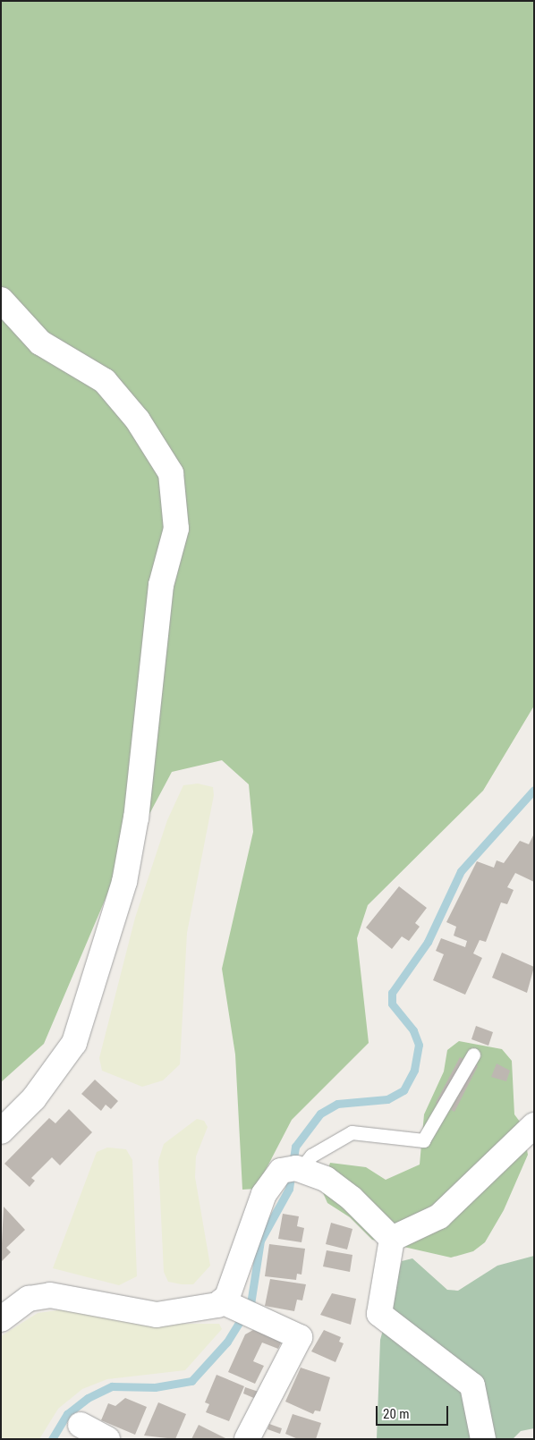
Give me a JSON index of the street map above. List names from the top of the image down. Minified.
{"scale_bar":"20 m"}
